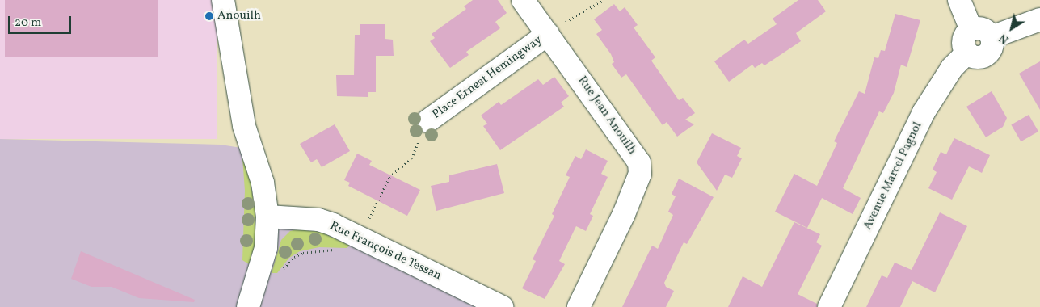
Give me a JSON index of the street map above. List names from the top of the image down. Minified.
{"streets":{"street":["Place Ernest Hemingway","Rue Jean Anouilh","Avenue Marcel Pagnol","Rue François de Tessan"]},"crossings":[["Place Ernest Hemingway","Rue Jean Anouilh"]],"places":["Anouilh"],"scale_bar":"20 m","north":"bottom left"}
